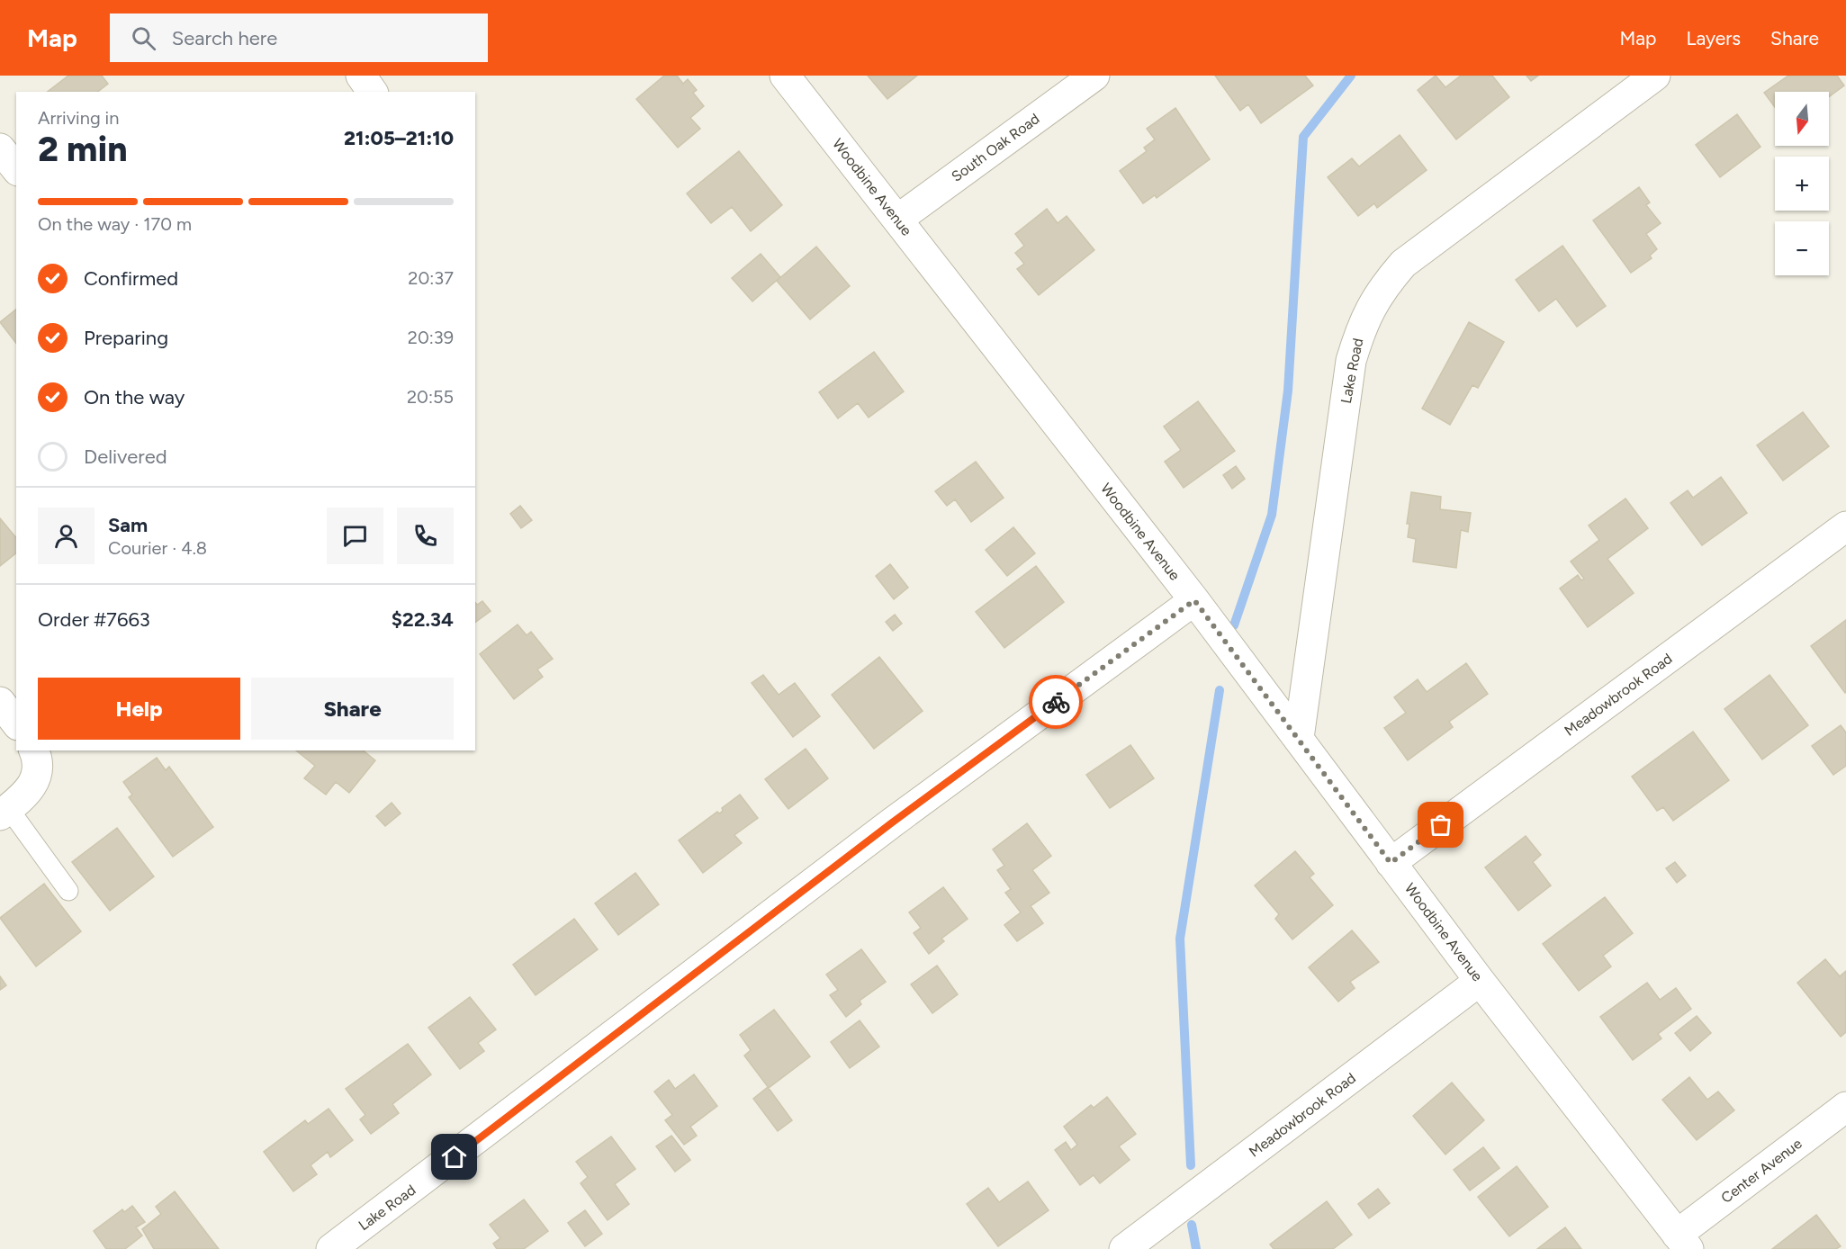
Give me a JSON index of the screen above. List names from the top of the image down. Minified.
{"streets":{"street":["South Oak Road","Woodbine Avenue","Lake Road","Meadowbrook Road","Center Avenue"]},"crossings":[["South Oak Road","Woodbine Avenue"],["Woodbine Avenue","Lake Road"],["Woodbine Avenue","Meadowbrook Road"],["Woodbine Avenue","Center Avenue"]],"north":"bottom","page":{"header":"Map","search":"Search here","nav":["Map","Layers","Share"],"map_buttons":["+","−"],"heading":["2 min","Arriving in","21:05–21:10"],"panel":["Sam","Courier · 4.8","Order #7663","$22.34"],"bar":"On the way · 170 m","list":[["Confirmed","20:37"],["Preparing","20:39"],["On the way","20:55"],"Delivered"],"buttons":["Help","Share"]}}
